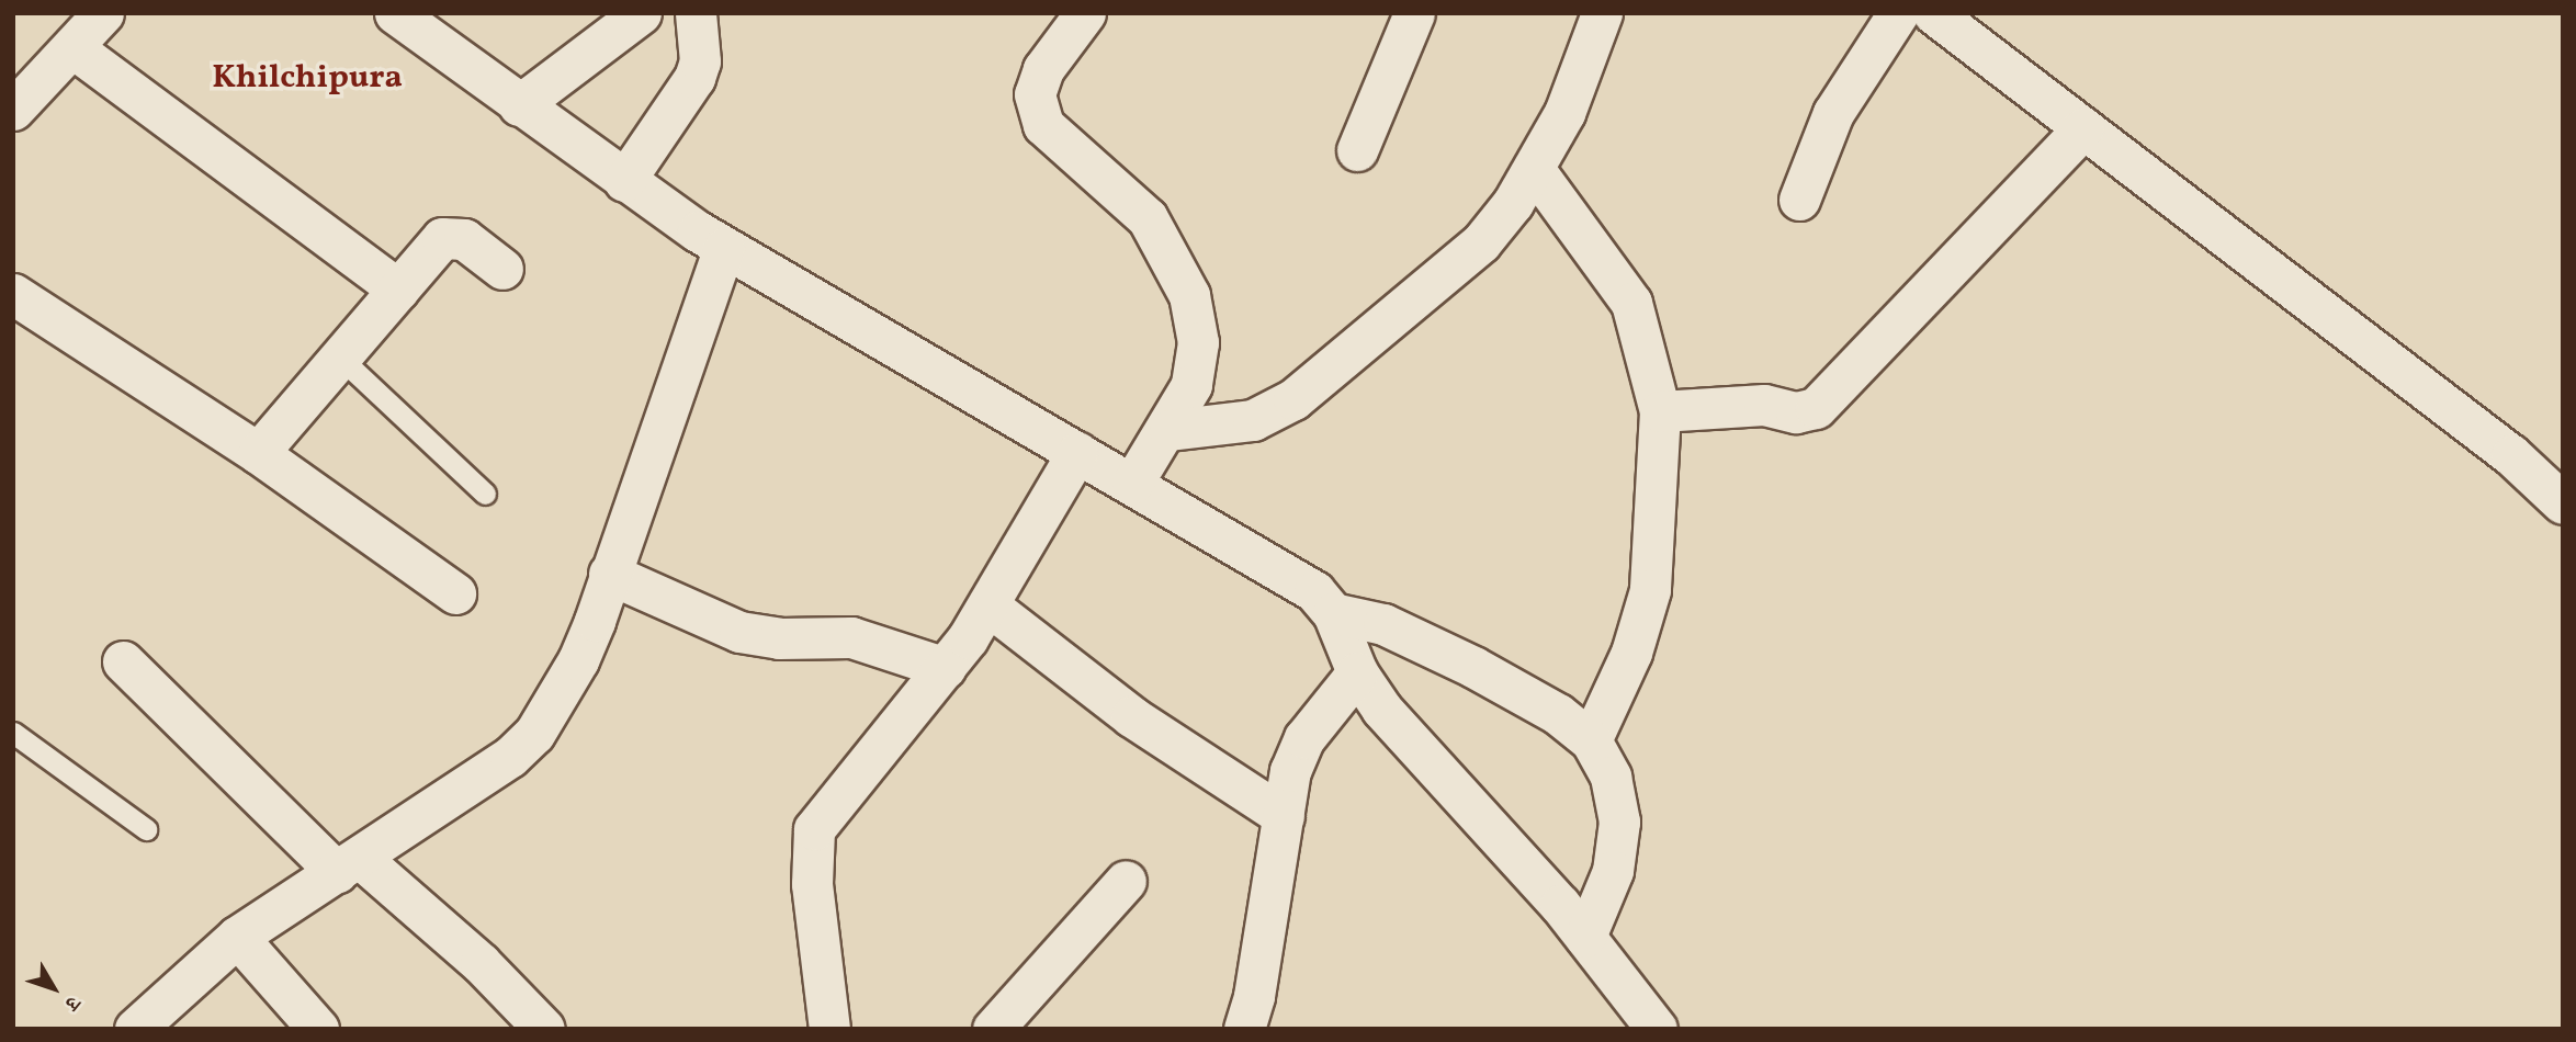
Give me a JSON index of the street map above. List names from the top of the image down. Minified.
{"districts":["Khilchipura"],"north":"bottom right"}
